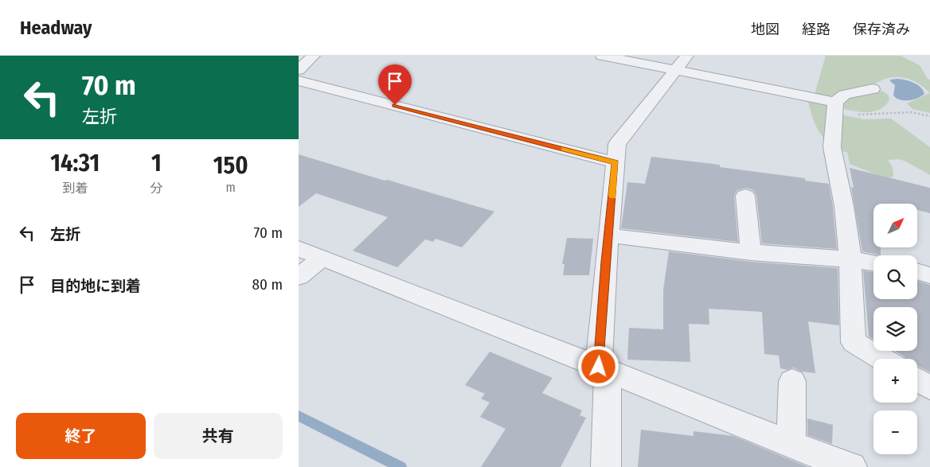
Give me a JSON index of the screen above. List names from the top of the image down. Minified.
{"north":"top right","page":{"header":"Headway","nav":["地図","経路","保存済み"],"turn":["70 m","左折"],"eta":["14:31","到着","1","分","150","m"],"map_buttons":["+","−"],"list":[{"name":"左折","value":"70 m"},{"name":"目的地に到着","value":"80 m"}],"buttons":["終了","共有"]}}
